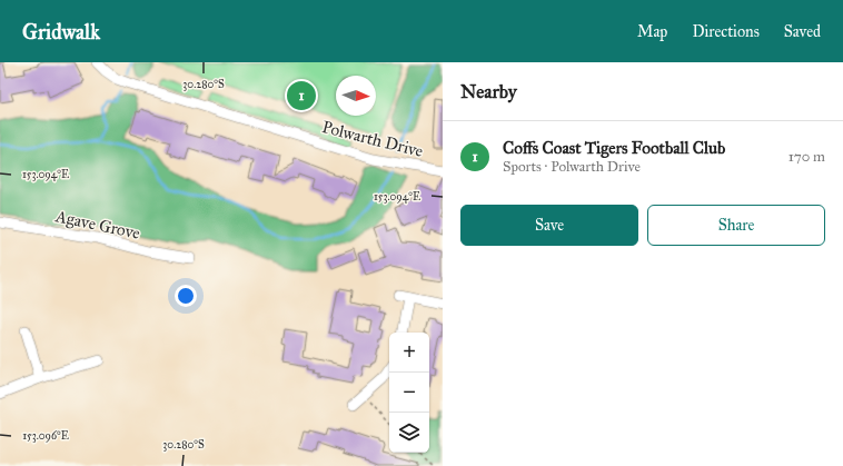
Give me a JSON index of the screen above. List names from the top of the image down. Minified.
{"streets":{"street":["Polwarth Drive","Agave Grove"]},"north":"right","page":{"header":"Gridwalk","nav":["Map","Directions","Saved"],"heading":"Nearby","pins":"1","list":[{"mark":"1","name":"Coffs Coast Tigers Football Club","note":"Sports · Polwarth Drive","value":"170 m"}],"buttons":["Save","Share"],"map_buttons":["+","−"]},"coordinates":["30.280°S","153.094°E","153.096°E"]}
